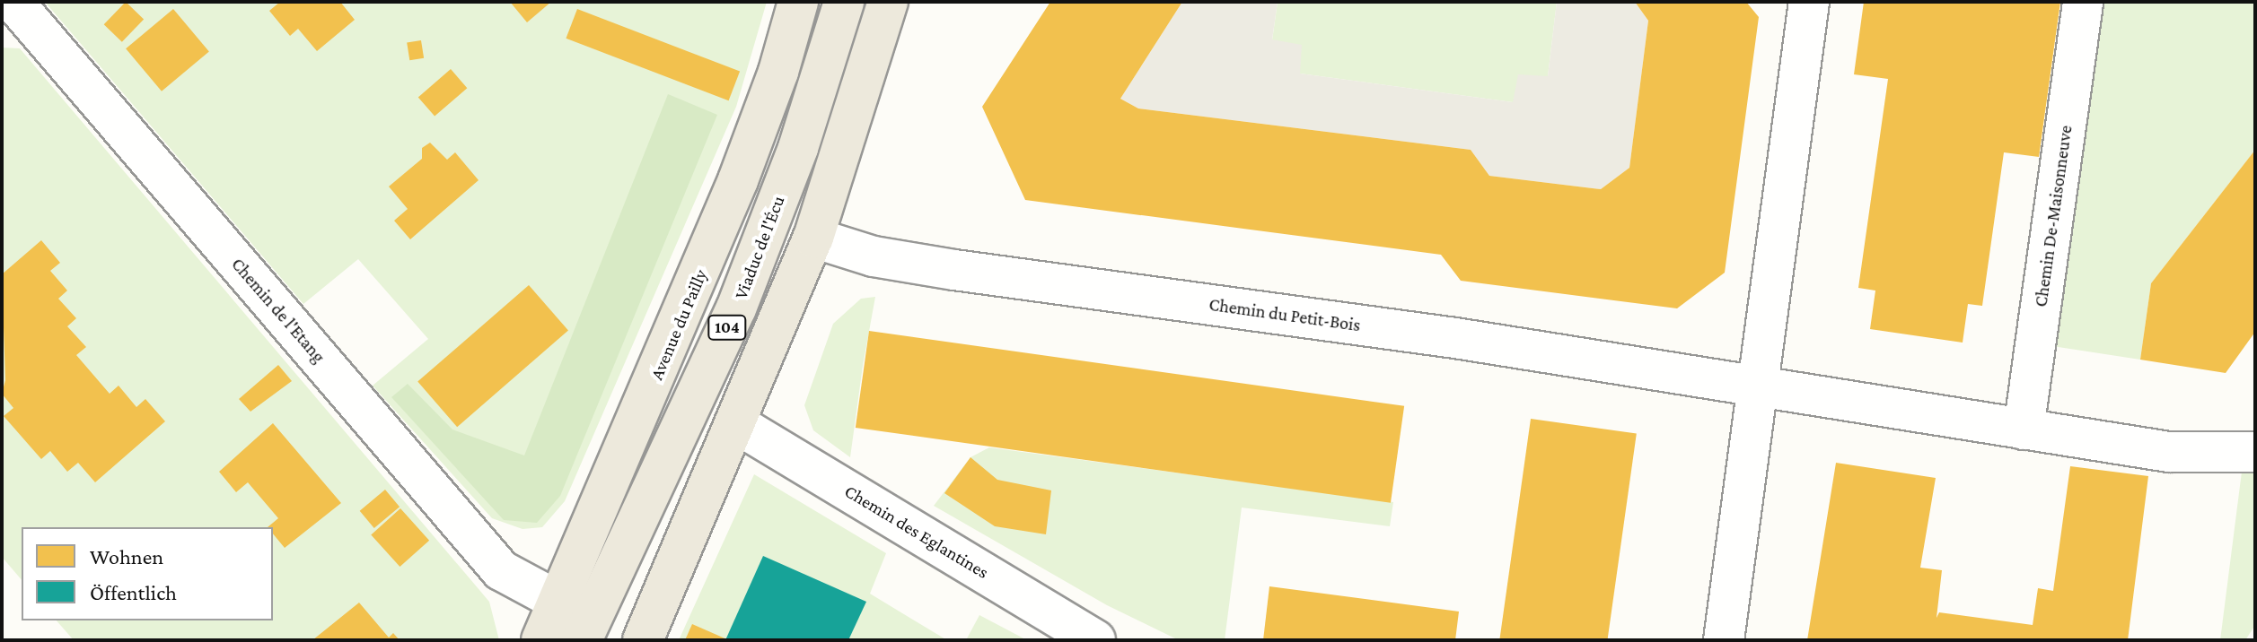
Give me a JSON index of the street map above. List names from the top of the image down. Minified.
{"streets":{"main road":["Viaduc de l'Écu","Avenue du Pailly","104"],"street":["Chemin De-Maisonneuve","Chemin de l'Etang","Chemin du Petit-Bois","Chemin des Eglantines"]},"crossings":[["Chemin de l'Etang","Avenue du Pailly"],["Chemin du Petit-Bois","104"],["104","Chemin des Eglantines"]],"legend":["Wohnen","Öffentlich"]}
